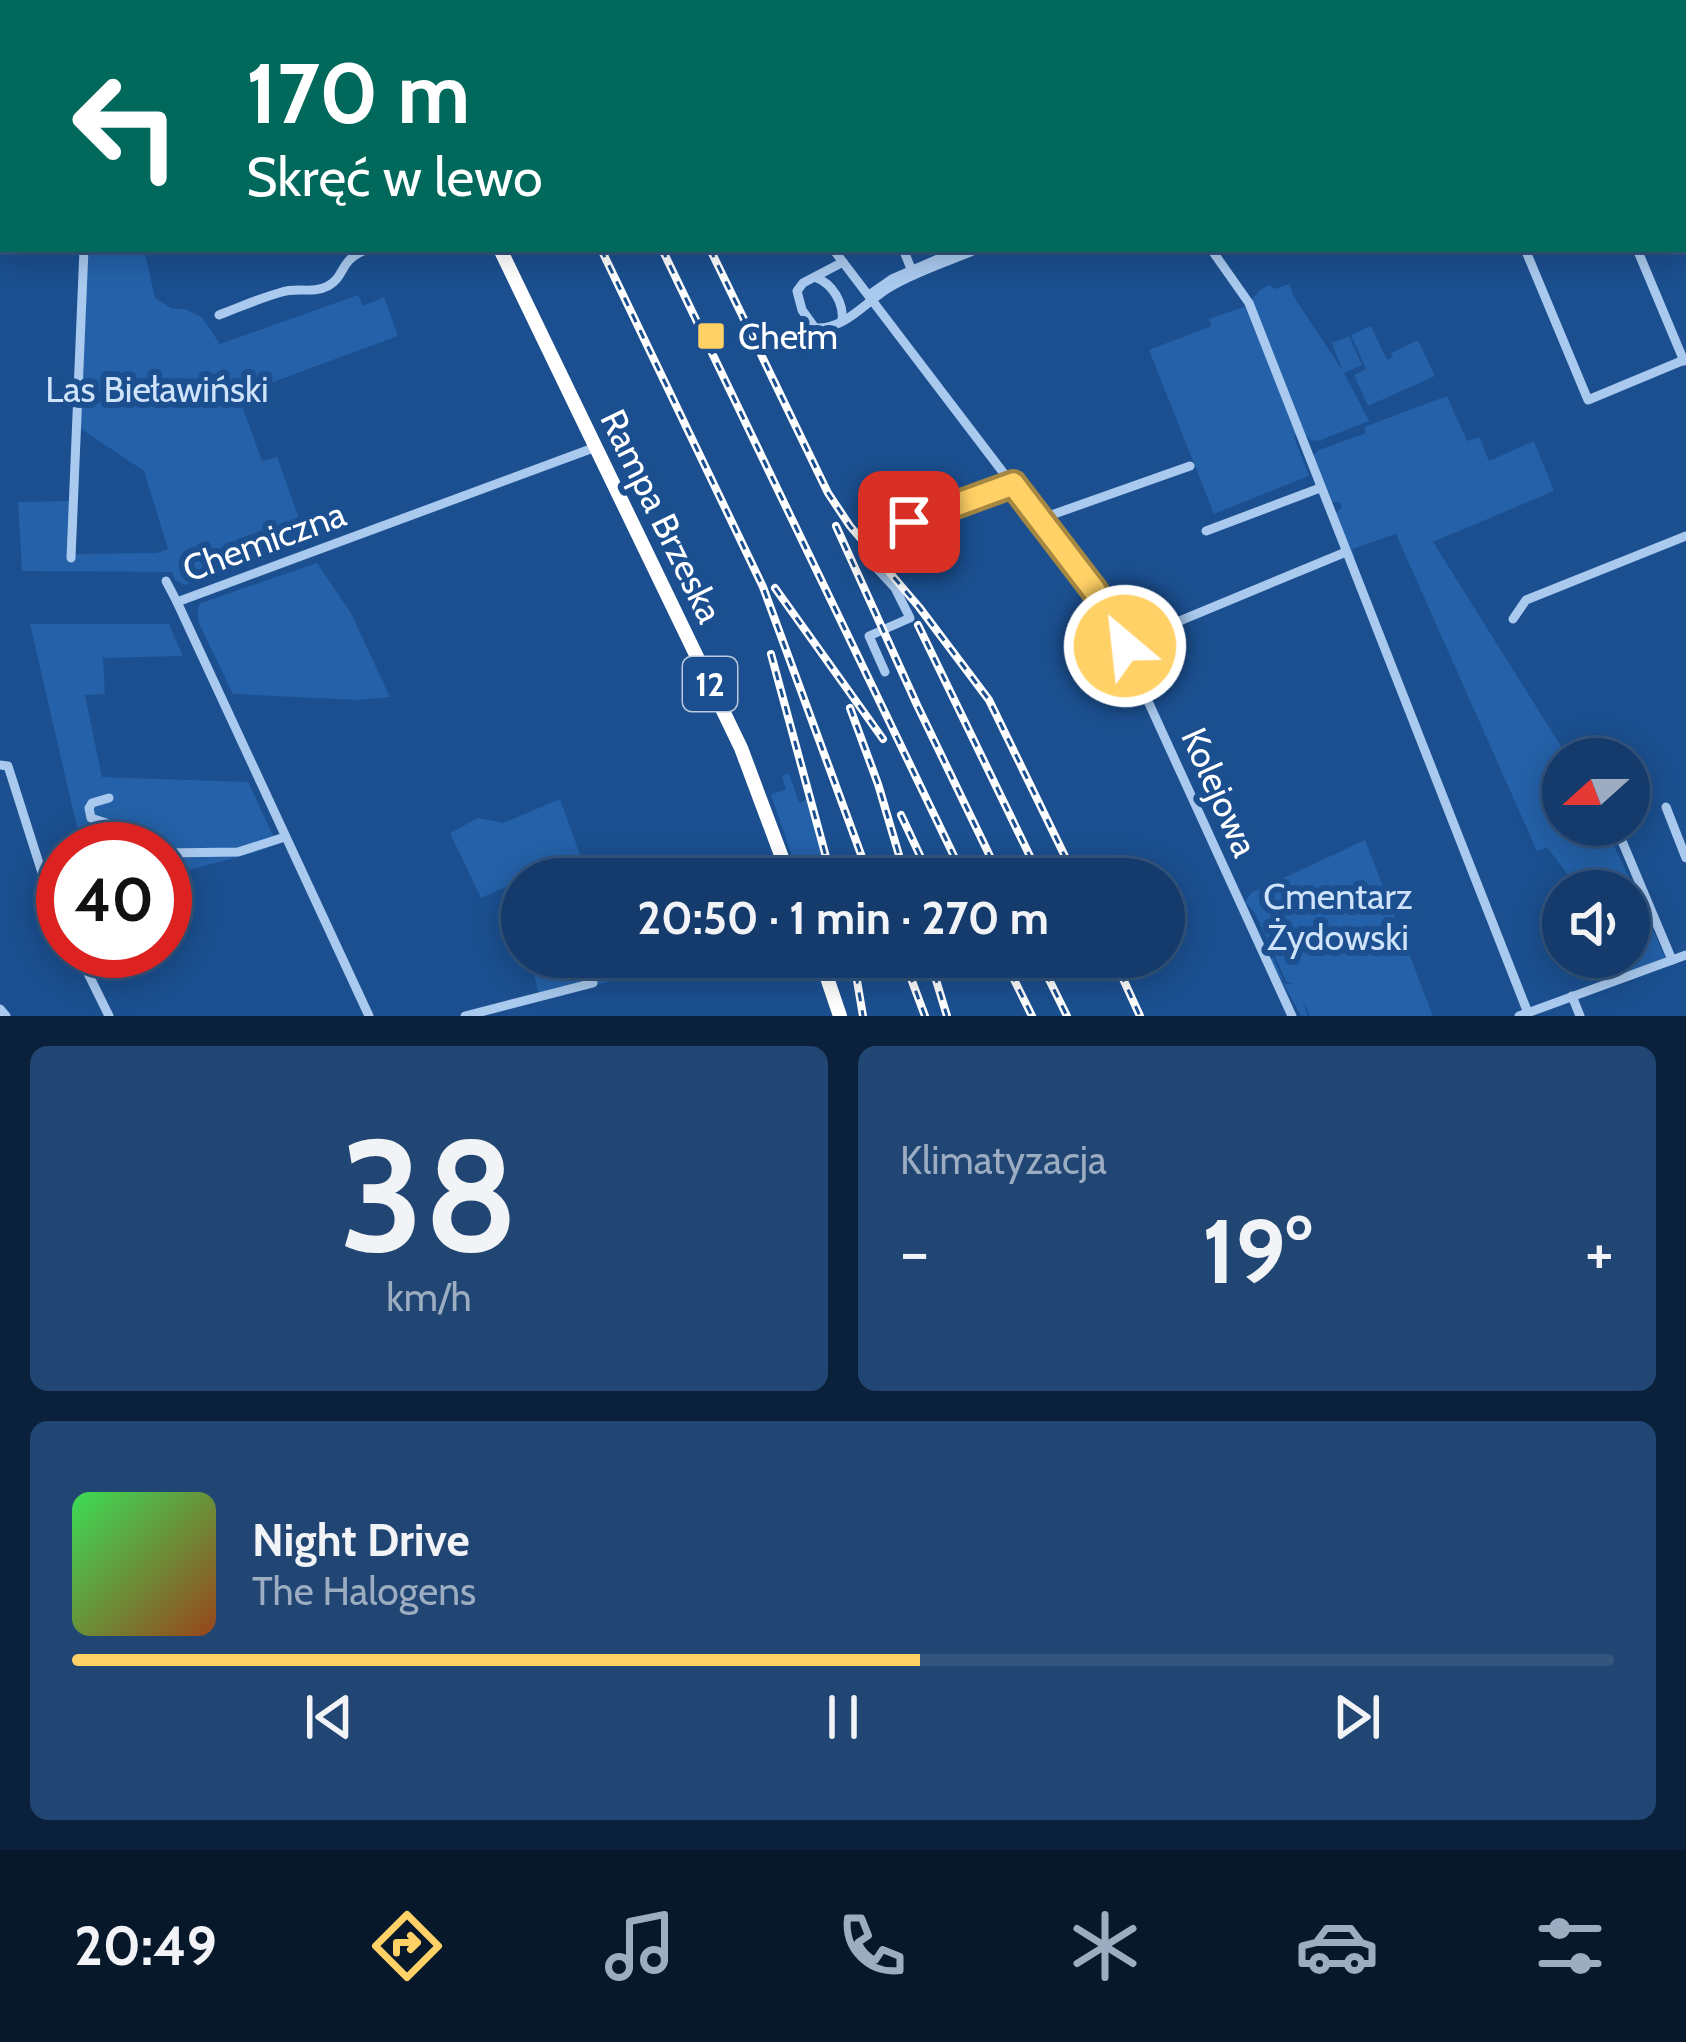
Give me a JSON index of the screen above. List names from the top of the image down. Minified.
{"streets":{"highway":["Rampa Brzeska","12"],"street":["Chemiczna","Kolejowa"]},"crossings":[["Rampa Brzeska","Chemiczna"]],"parks":["Las Bieławiński","Cmentarz Żydowski"],"places":{"transit":["Chełm"]},"north":"left","page":{"turn":["170 m","Skręć w lewo"],"limit":"40","trip":"20:50 · 1 min · 270 m","tile":[["38","km/h"],"Klimatyzacja"],"heat":["−","19°","+"],"song":["Night Drive","The Halogens"],"tabs":"20:49"}}
